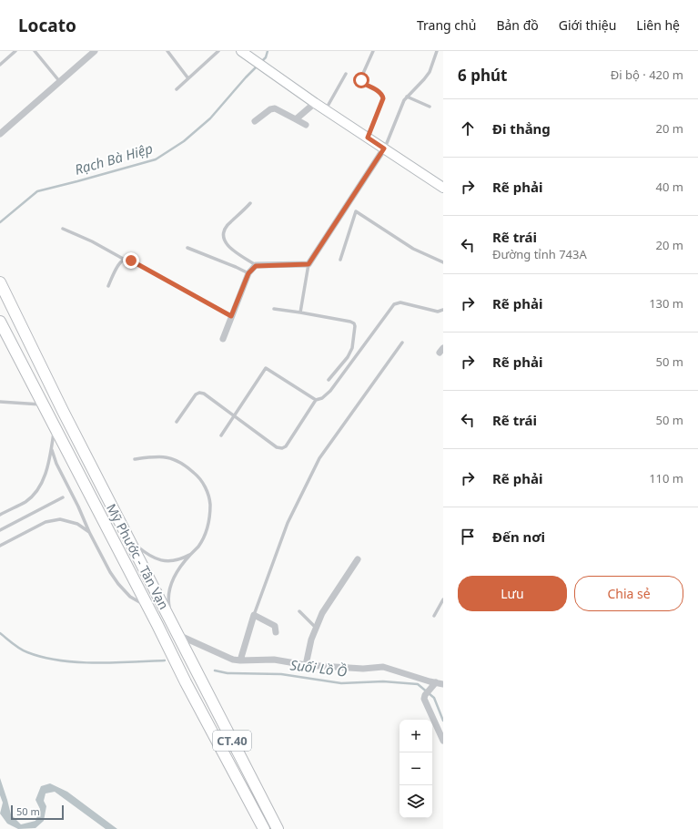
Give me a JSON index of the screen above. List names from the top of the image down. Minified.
{"streets":{"main road":["Mỹ Phước - Tân Vạn","CT.40"]},"water":["Rạch Bà Hiệp","Suối Lồ Ồ"],"scale_bar":"50 m","page":{"header":"Locato","nav":["Trang chủ","Bản đồ","Giới thiệu","Liên hệ"],"heading":["6 phút","Đi bộ · 420 m"],"list":[["Đi thẳng","20 m"],["Rẽ phải","40 m"],["Rẽ trái","Đường tỉnh 743A","20 m"],["Rẽ phải","130 m"],["Rẽ phải","50 m"],["Rẽ trái","50 m"],["Rẽ phải","110 m"],"Đến nơi"],"buttons":["Lưu","Chia sẻ"],"map_buttons":["+","−"],"scale":"50 m"}}
